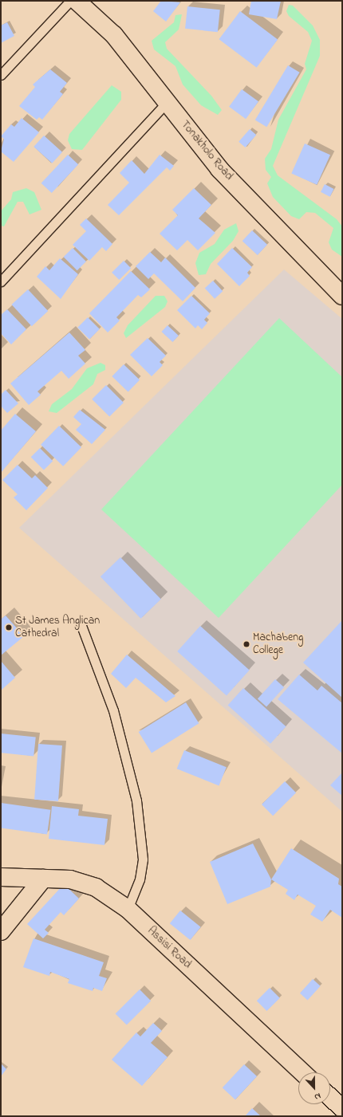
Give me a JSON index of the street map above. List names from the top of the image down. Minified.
{"streets":{"street":["Tonakholo Road","Assisi Road"]},"places":["St James Anglican Cathedral","Machabeng College"],"north":"bottom"}
